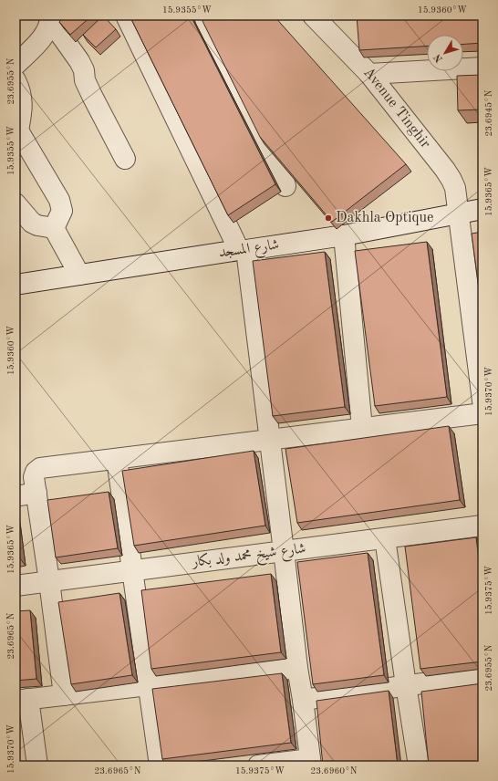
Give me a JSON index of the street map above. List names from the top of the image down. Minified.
{"streets":{"street":["Avenue Tinghir","شارع المسجد","شارع شيخ محمد ولد بكار"]},"crossings":[["Avenue Tinghir","شارع المسجد"]],"places":["Dakhla Optique"],"north":"bottom left","coordinates":["15.9355°W","15.9360°W","23.6955°N","23.6945°N","15.9365°W","15.9370°W","15.9375°W","23.6965°N","23.6960°N"]}
